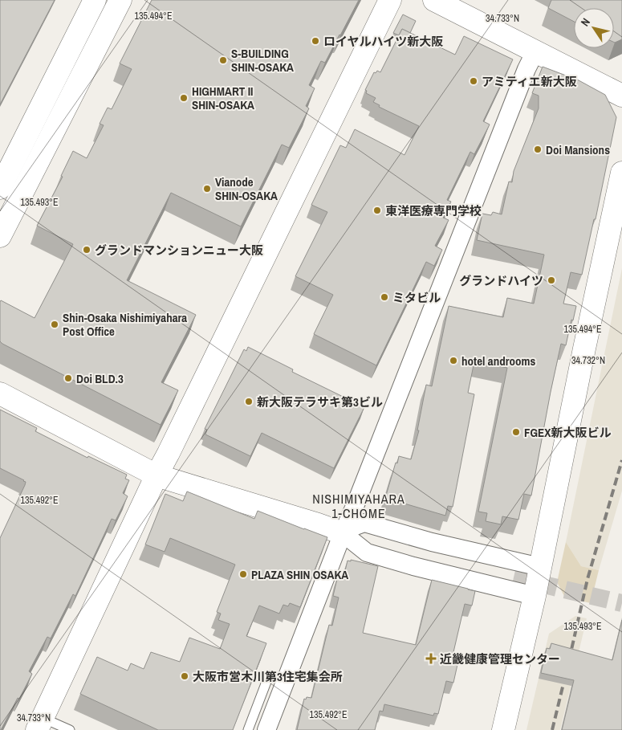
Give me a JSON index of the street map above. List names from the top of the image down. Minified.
{"districts":["NISHIMIYAHARA 1-CHOME"],"places":{"other":["ロイヤルハイツ新大阪","S-BUILDING SHIN-OSAKA","アミティエ新大阪","HIGHMART II SHIN-OSAKA","Doi Mansions","Vianode SHIN-OSAKA","東洋医療専門学校","グランドマンションニュー大阪","グランドハイツ","ミタビル","Shin-Osaka Nishimiyahara Post Office","hotel androoms","Doi BLD.3","新大阪テラサキ第3ビル","FGEX新大阪ビル","PLAZA SHIN OSAKA","大阪市営木川第3住宅集会所"],"health":["近畿健康管理センター"]},"north":"top left","coordinates":["135.494°E","34.733°N","135.493°E","34.732°N","135.492°E"]}
